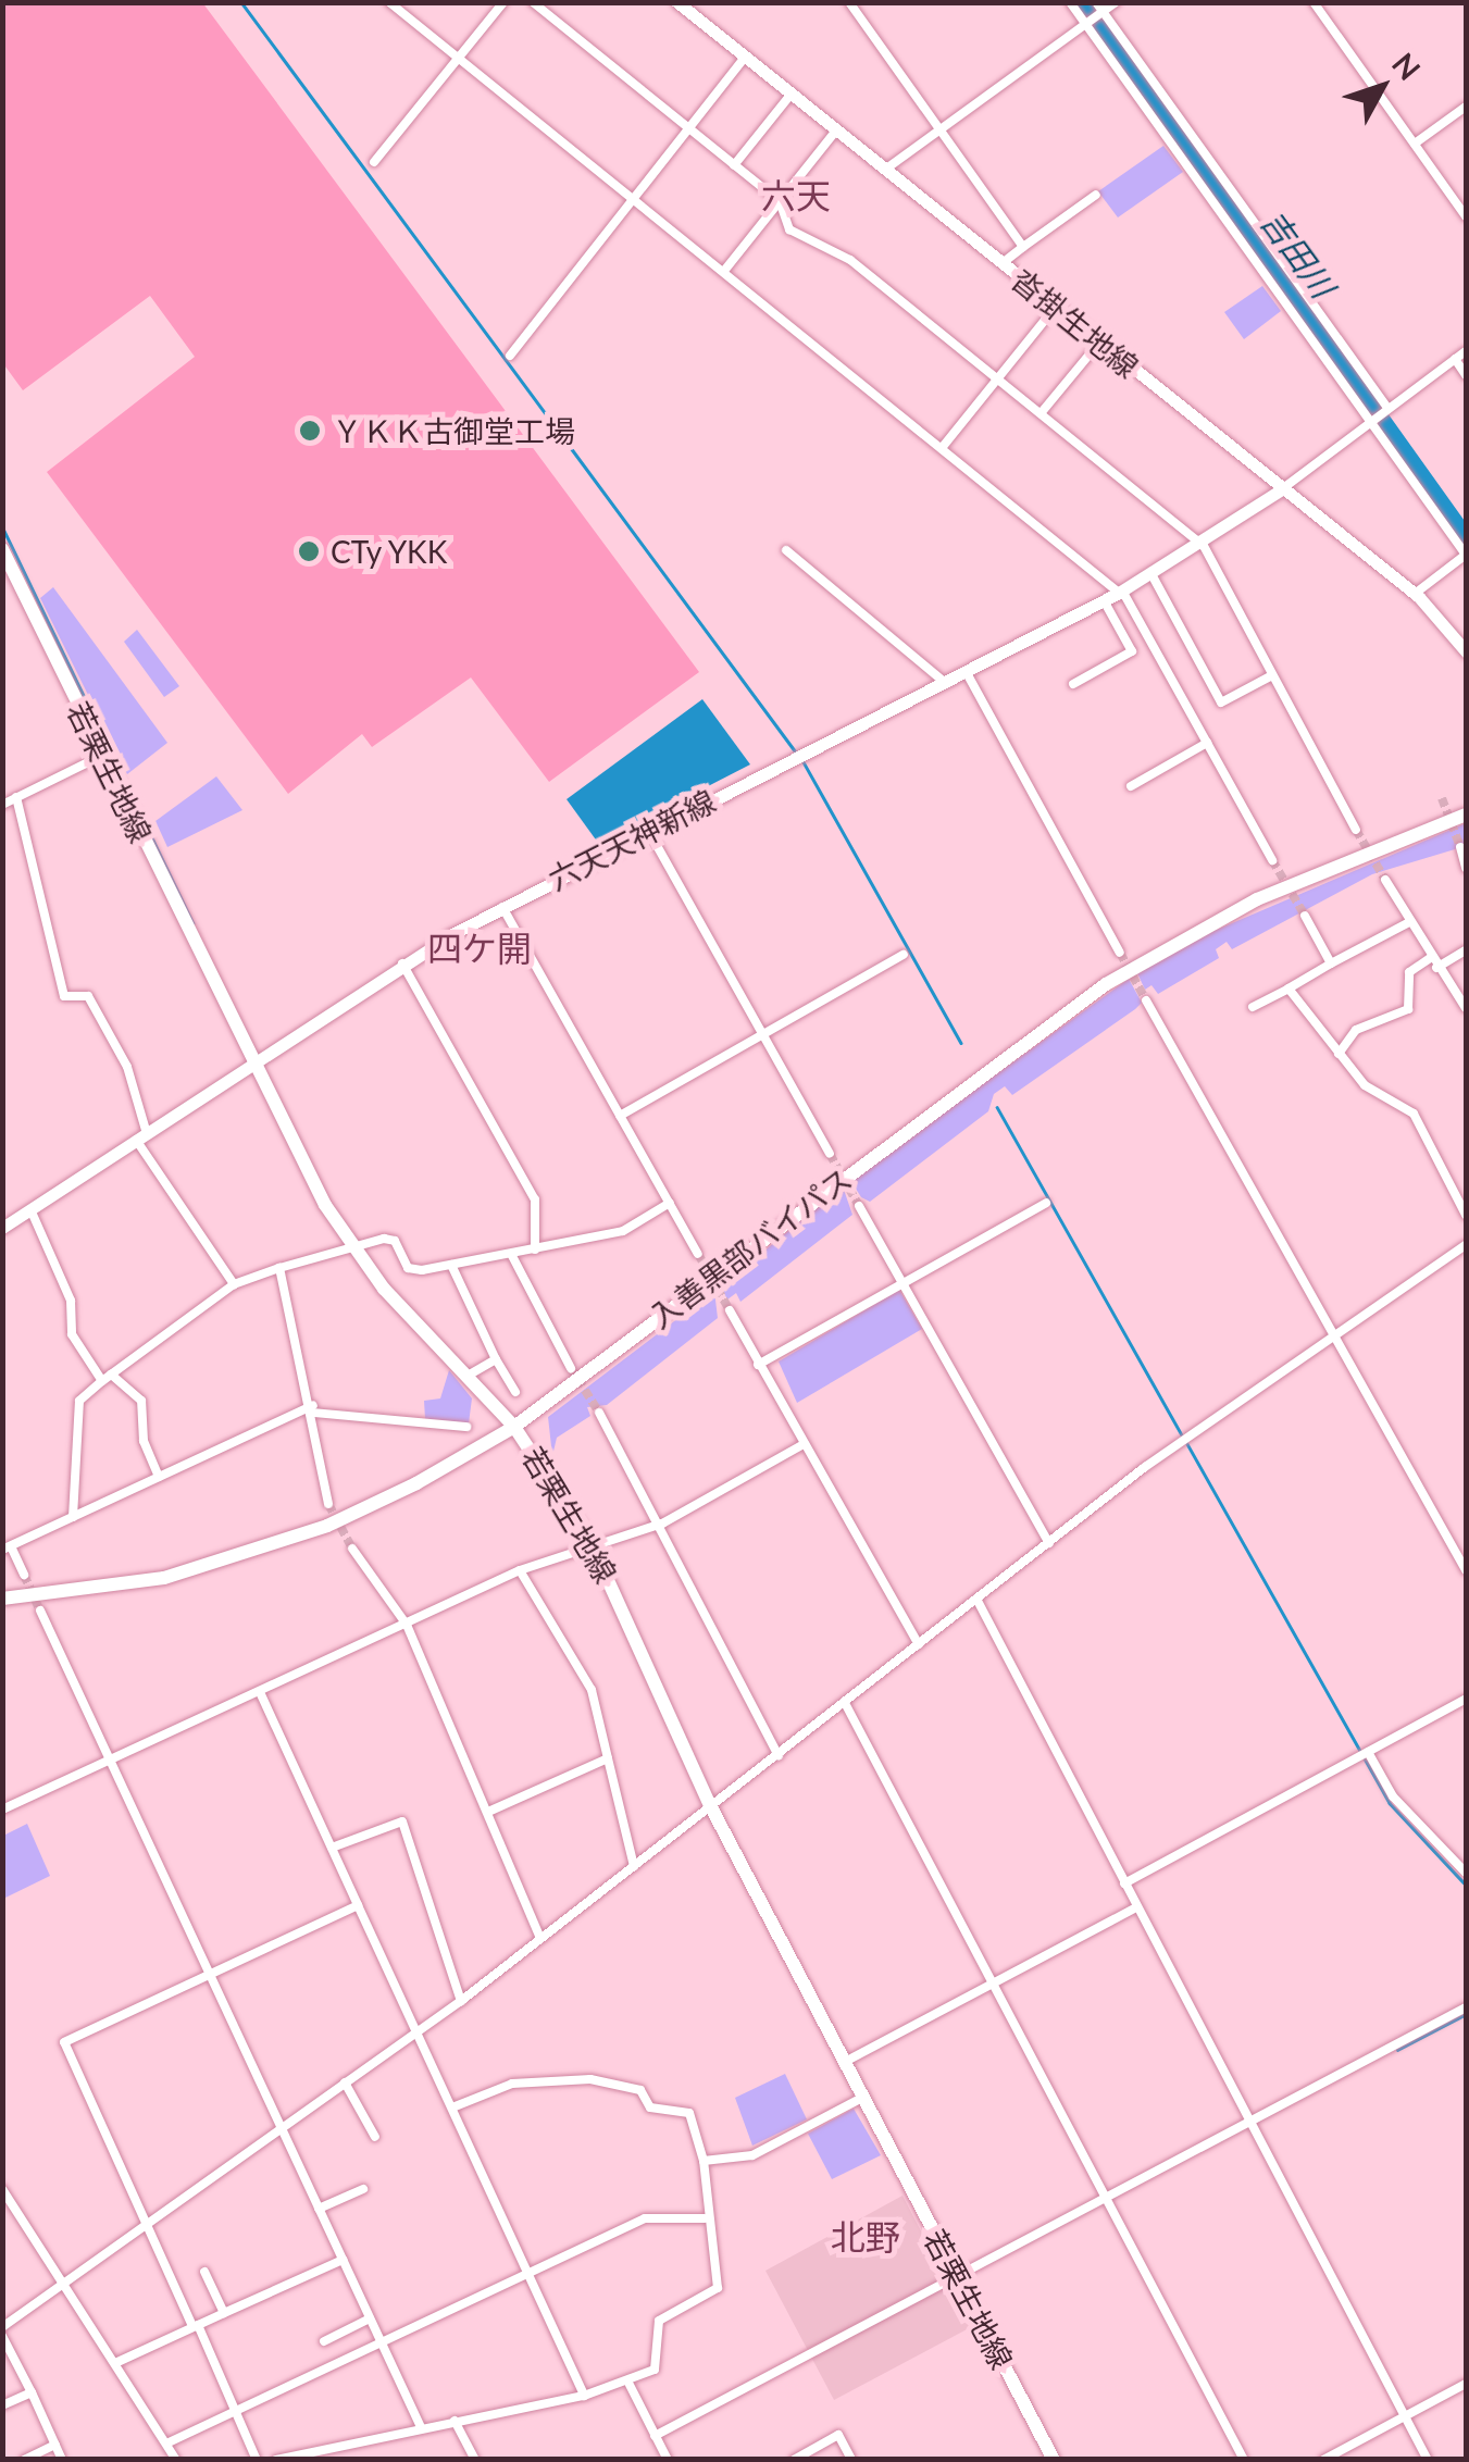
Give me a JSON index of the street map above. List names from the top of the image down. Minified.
{"streets":{"main road":["沓掛生地線","若栗生地線","六天天神新線","入善黒部バイパス"]},"crossings":[["沓掛生地線","六天天神新線"],["若栗生地線","六天天神新線"],["若栗生地線","入善黒部バイパス"]],"districts":["六天","四ケ開","北野"],"water":["吉田川"],"places":["ＹＫＫ古御堂工場","CTy YKK"],"north":"top right"}
